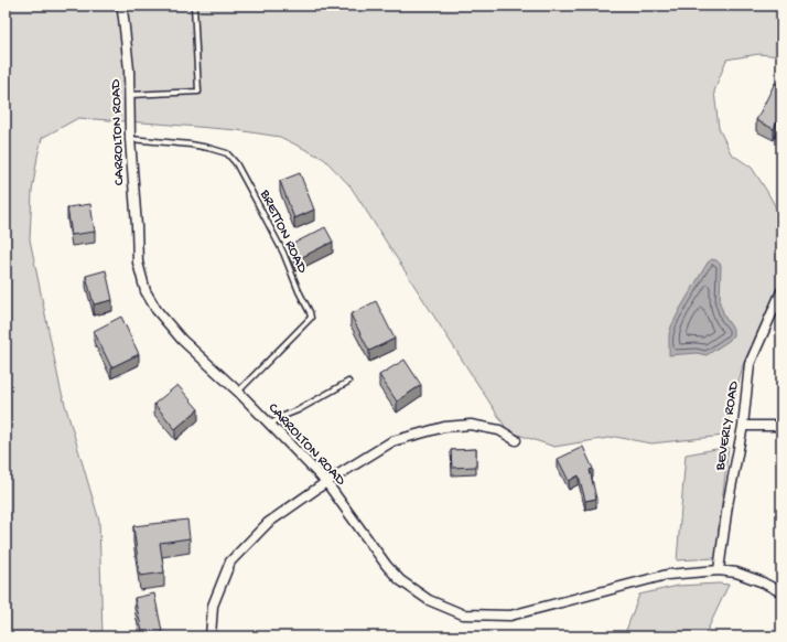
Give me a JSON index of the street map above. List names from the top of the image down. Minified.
{"streets":{"street":["CARROLTON ROAD","BEVERLY ROAD"],"lane":["BRETTON ROAD"]},"crossings":[["CARROLTON ROAD","BRETTON ROAD"],["CARROLTON ROAD","BEVERLY ROAD"]]}
